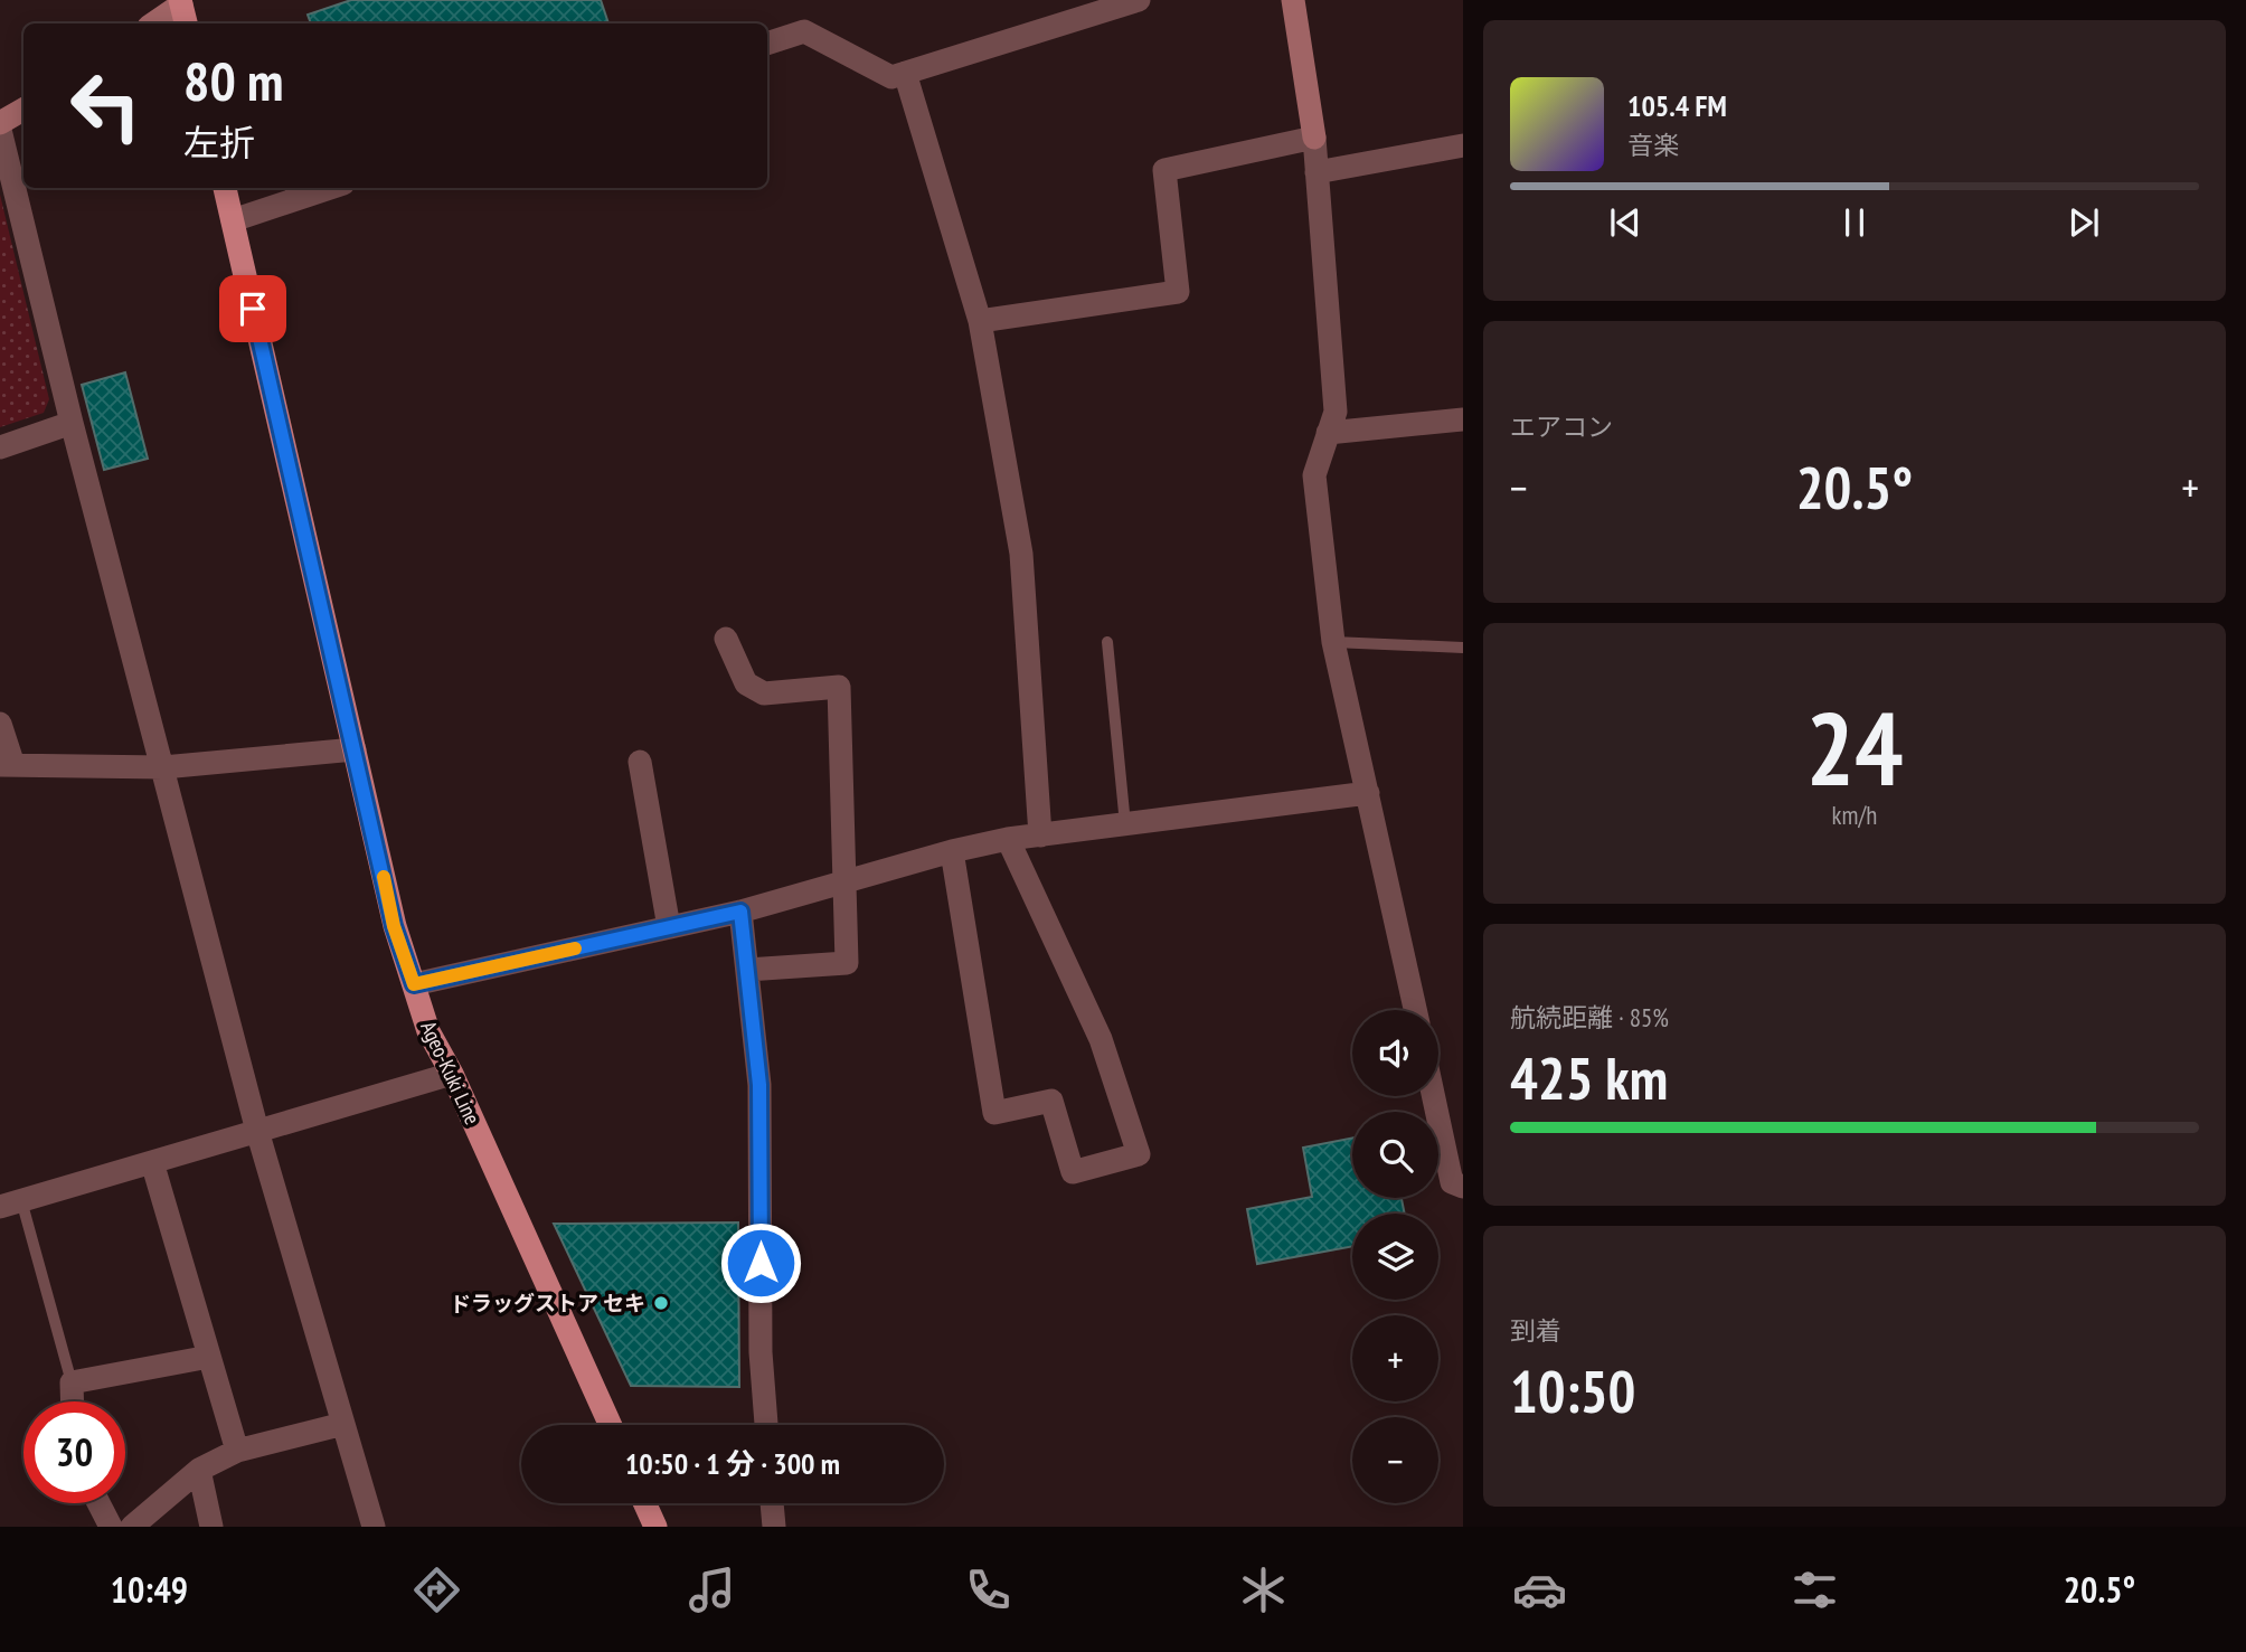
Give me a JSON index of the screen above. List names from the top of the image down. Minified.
{"streets":{"main road":["Ageo-Kuki Line"]},"places":["ドラッグストア セキ"],"page":{"turn":["80 m","左折"],"song":["105.4 FM","音楽"],"tile":["エアコン",["24","km/h"],["航続距離 · 85%","425 km"],["到着","10:50"]],"heat":["−","20.5°","+"],"map_buttons":["+","−"],"limit":"30","trip":"10:50 · 1 分 · 300 m","tabs":["10:49","20.5°"]}}
